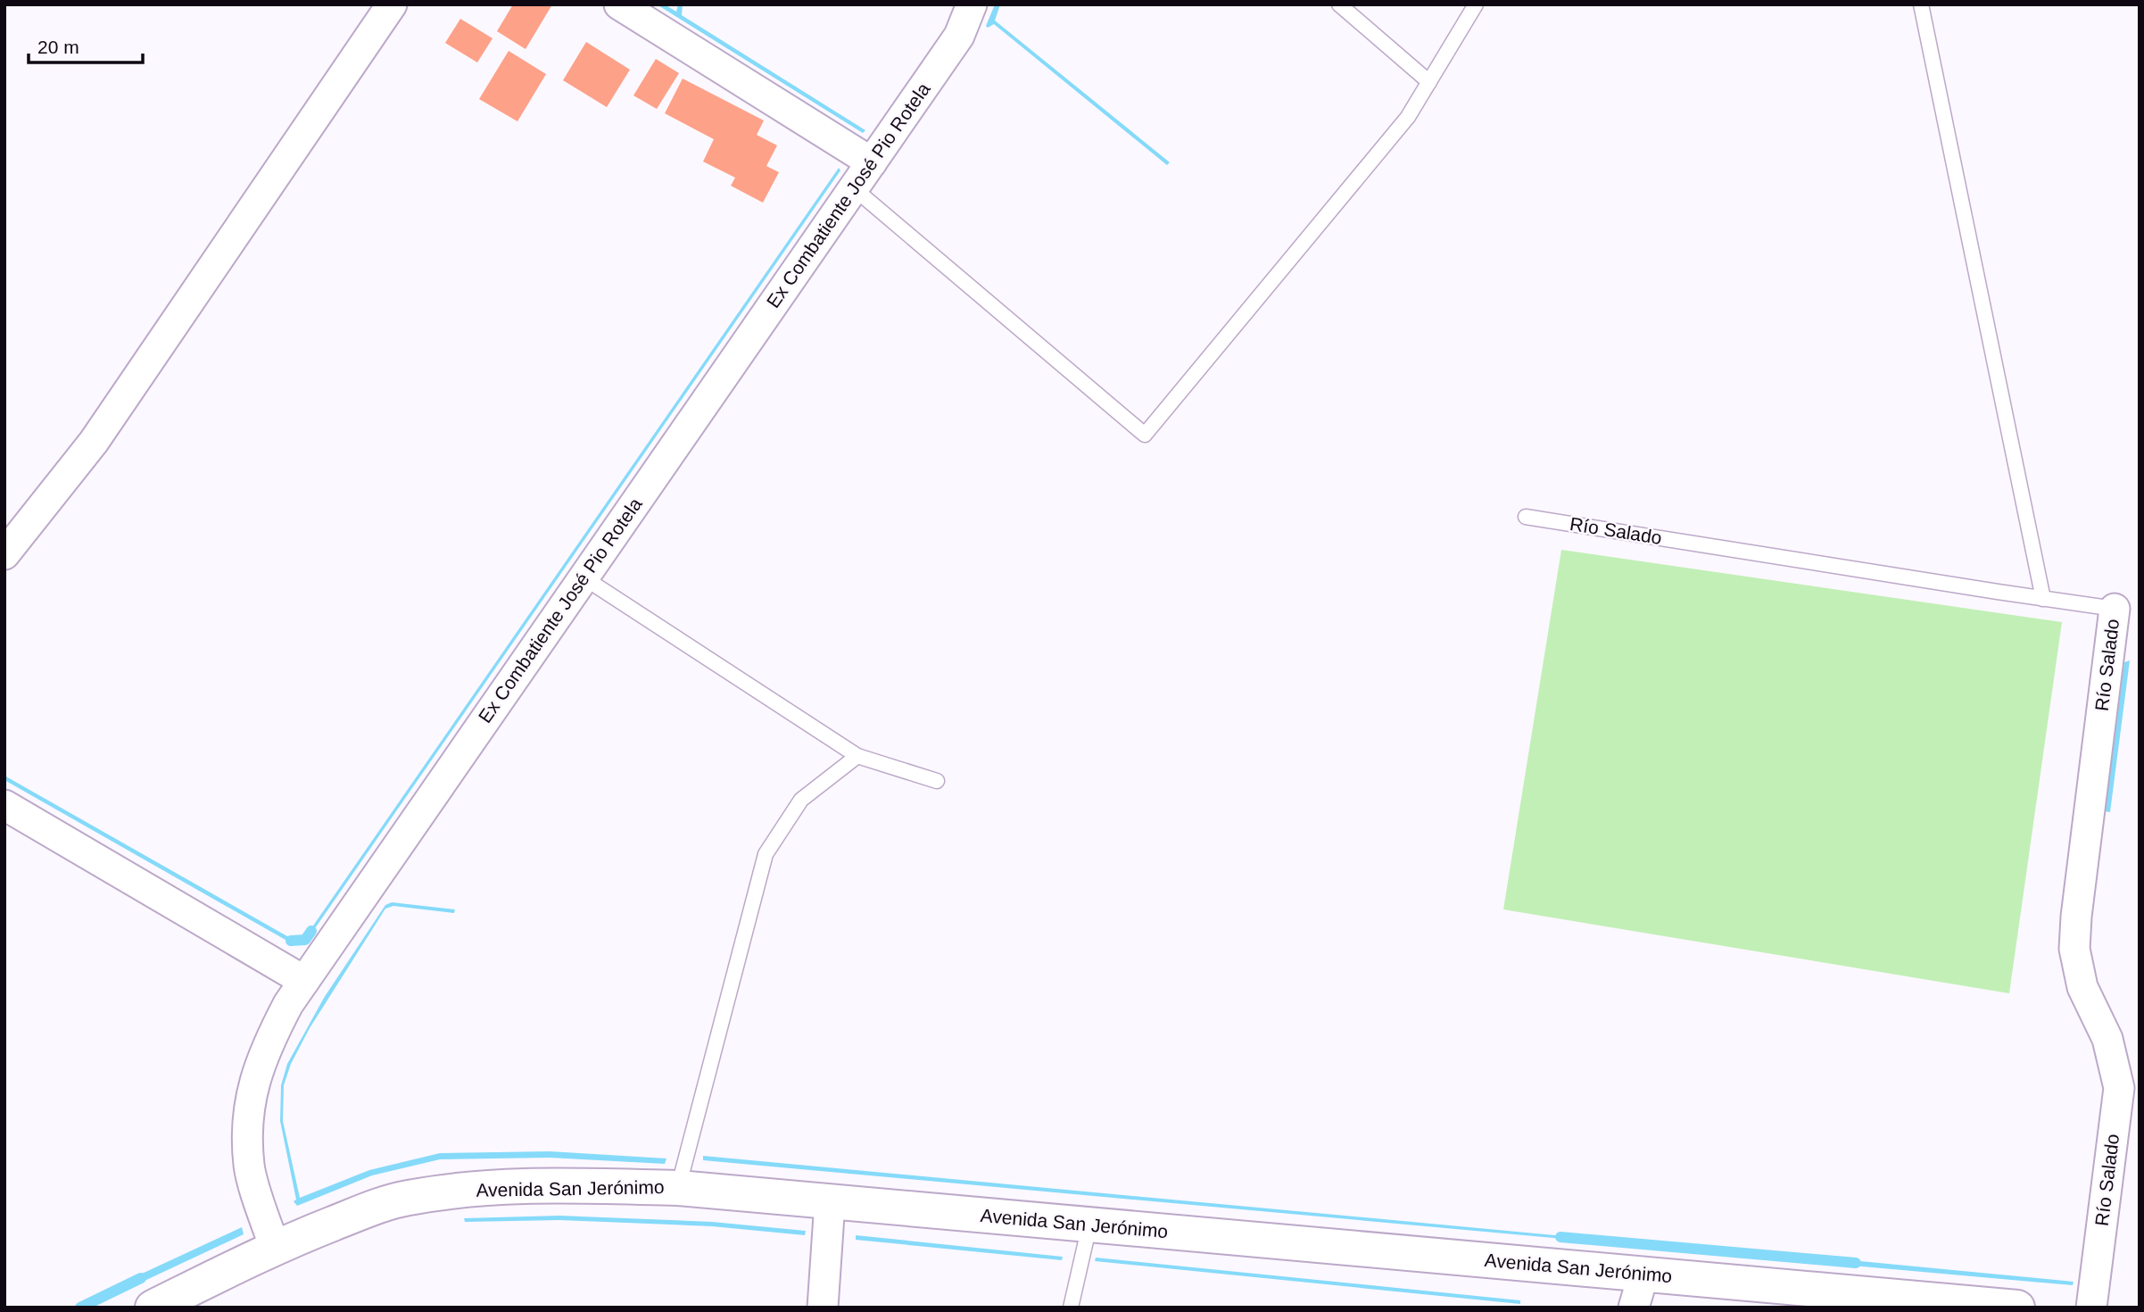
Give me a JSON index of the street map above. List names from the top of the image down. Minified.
{"streets":{"street":["Ex Combatiente José Pio Rotela","Río Salado","Avenida San Jerónimo"]},"crossings":[["Ex Combatiente José Pio Rotela","Avenida San Jerónimo"]],"scale_bar":"20 m"}
